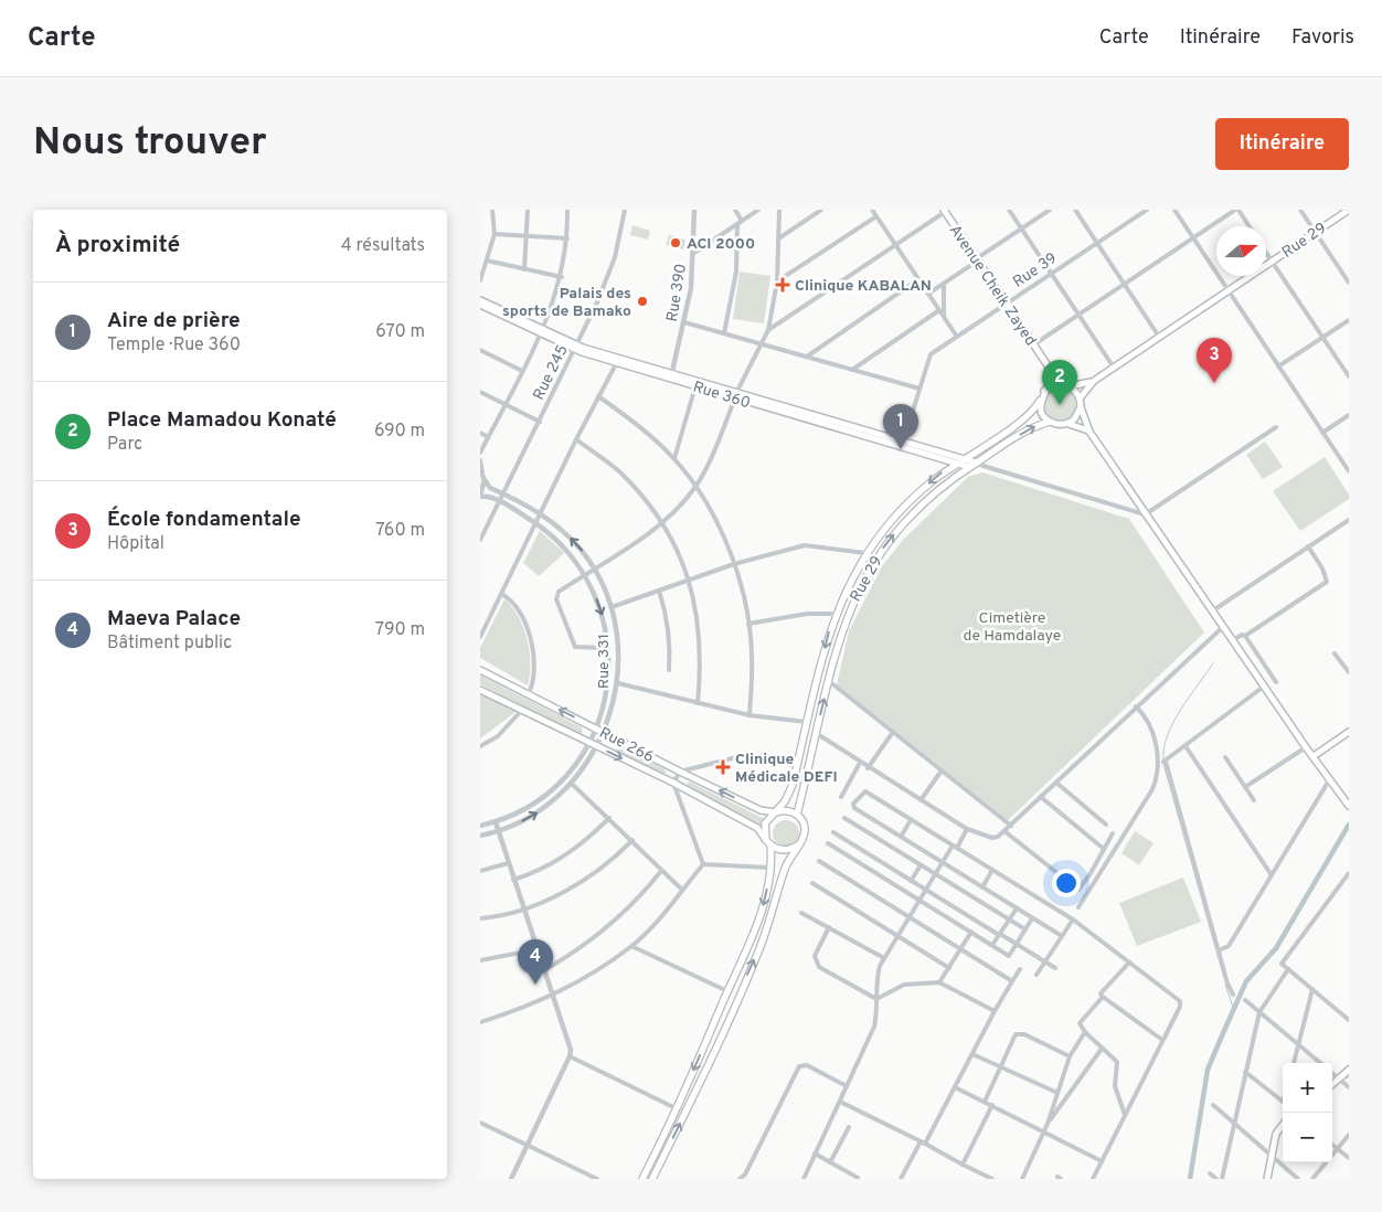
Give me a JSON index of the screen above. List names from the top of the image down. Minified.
{"streets":{"main road":["Rue 29","Avenue Cheik Zayed","Rue 360","Rue 266"],"street":["Rue 39","Rue 390","Rue 245","Rue 331"]},"crossings":[["Rue 29","Avenue Cheik Zayed"],["Rue 29","Rue 360"],["Rue 29","Rue 266"],["Rue 39","Avenue Cheik Zayed"],["Rue 390","Rue 360"],["Rue 245","Rue 360"],["Rue 245","Rue 331"],["Rue 331","Rue 266"]],"parks":["Cimetière de Hamdalaye"],"places":{"other":["ACI 2000","Palais des sports de Bamako"],"health":["Clinique KABALAN","Clinique Médicale DEFI"]},"north":"right","page":{"header":"Carte","nav":["Carte","Itinéraire","Favoris"],"buttons":"Itinéraire","title":"Nous trouver","heading":["À proximité","4 résultats"],"list":[{"mark":"1","name":"Aire de prière","note":"Temple · Rue 360","value":"670 m"},{"mark":"2","name":"Place Mamadou Konaté","note":"Parc","value":"690 m"},{"mark":"3","name":"École fondamentale","note":"Hôpital","value":"760 m"},{"mark":"4","name":"Maeva Palace","note":"Bâtiment public","value":"790 m"}],"pins":["3","2","1","4"],"map_buttons":["+","−"]}}
